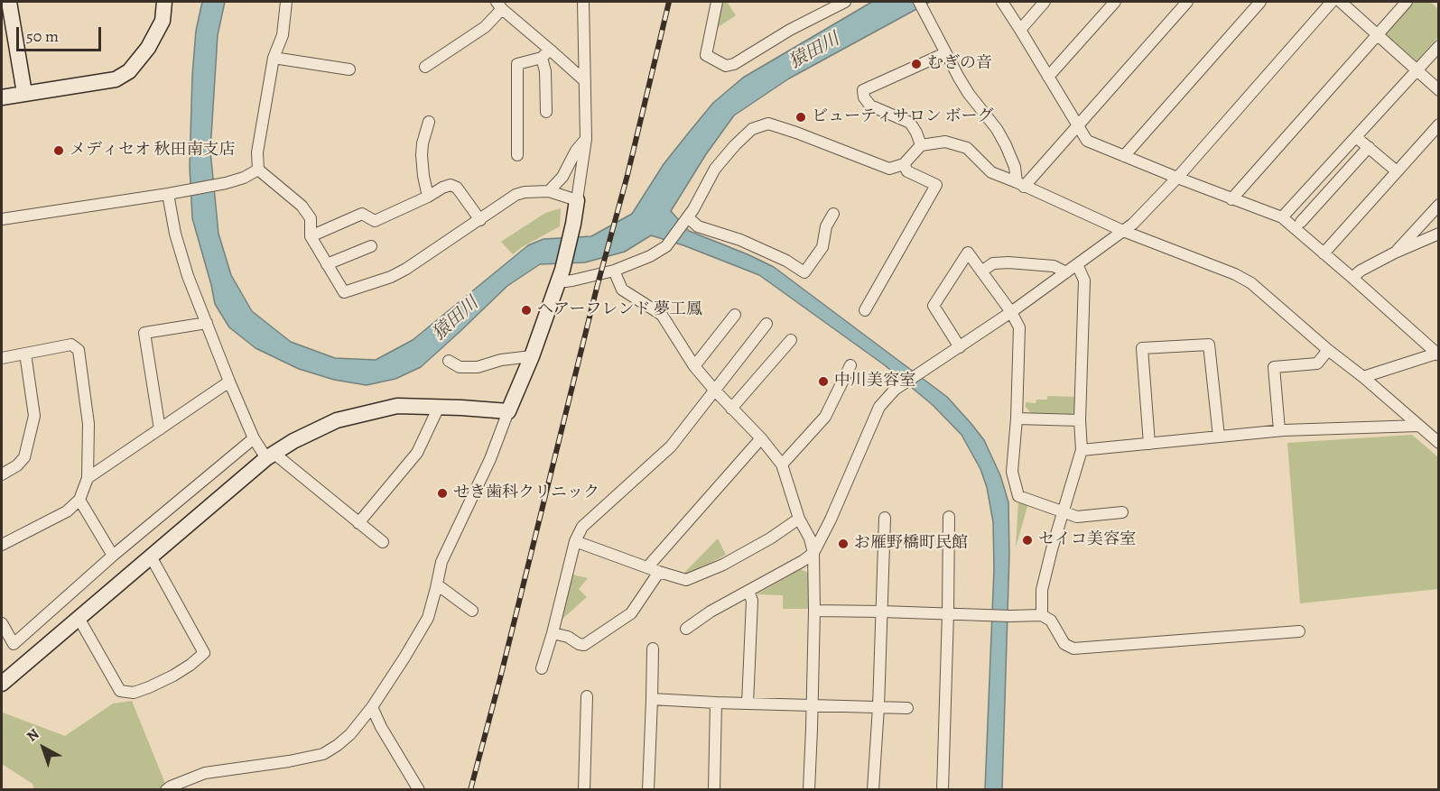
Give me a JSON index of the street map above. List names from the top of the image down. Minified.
{"water":["猿田川"],"places":["むぎの音","ビューティサロン ボーグ","メディセオ 秋田南支店","ヘアーフレンド 夢工鳳","中川美容室","せき歯科クリニック","セイコ美容室","お雁野橋町民館"],"scale_bar":"50 m","north":"top left"}
